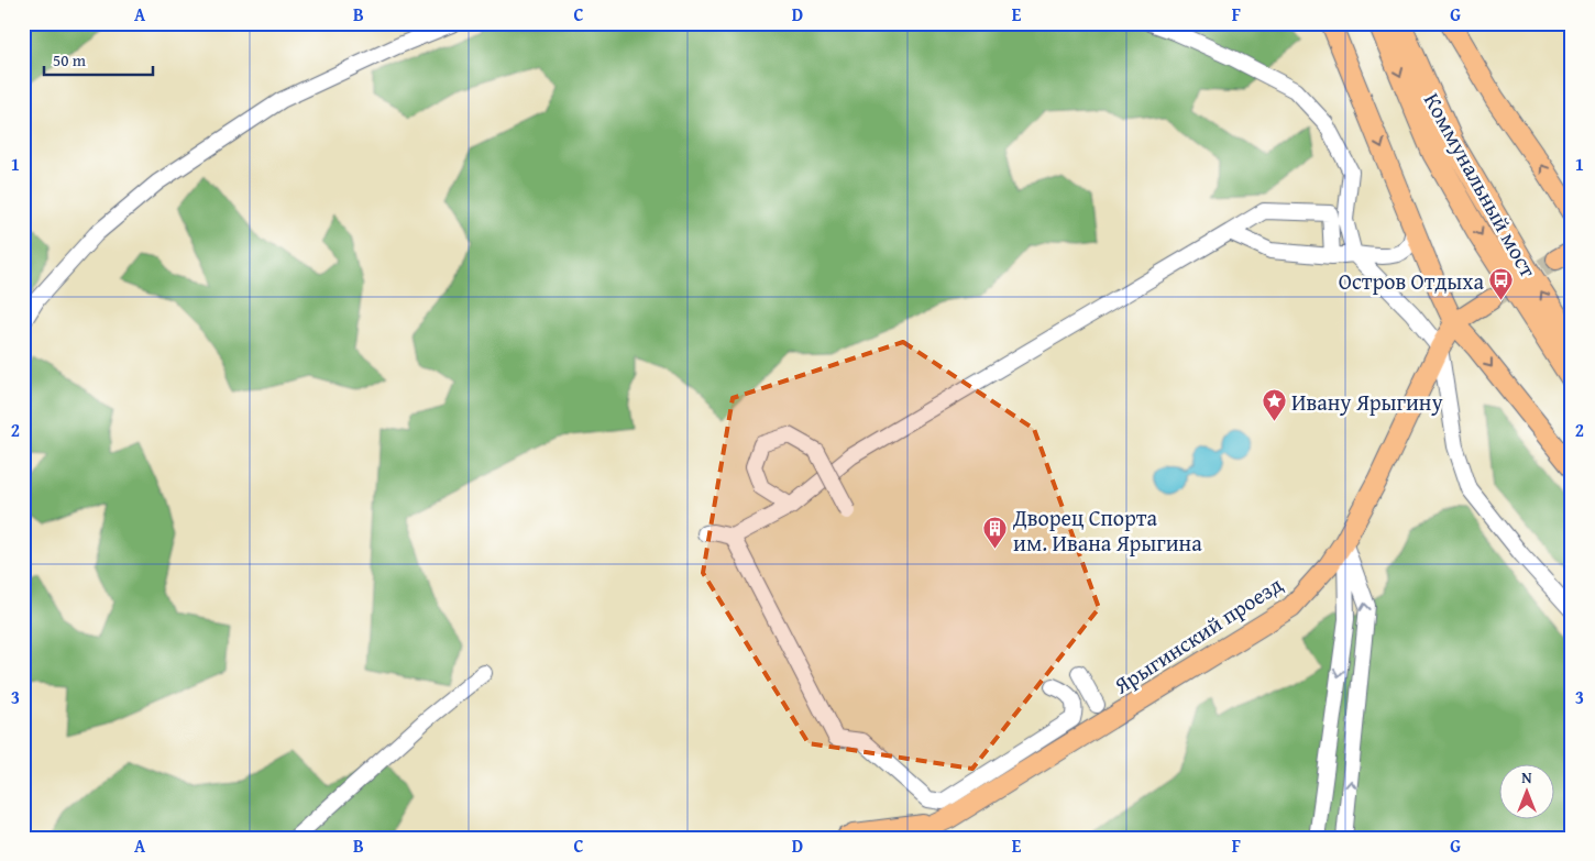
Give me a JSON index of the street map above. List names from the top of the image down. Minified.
{"streets":{"highway":["Коммунальный мост"],"main road":["Ярыгинский проезд"]},"places":{"bus stop":["Остров Отдыха"],"place":["Ивану Ярыгину"],"building":["Дворец Спорта им. Ивана Ярыгина"]},"scale_bar":"50 m","north":"top","grid":{"columns":["A","B","C","D","E","F","G"],"rows":["1","2","3"]}}
